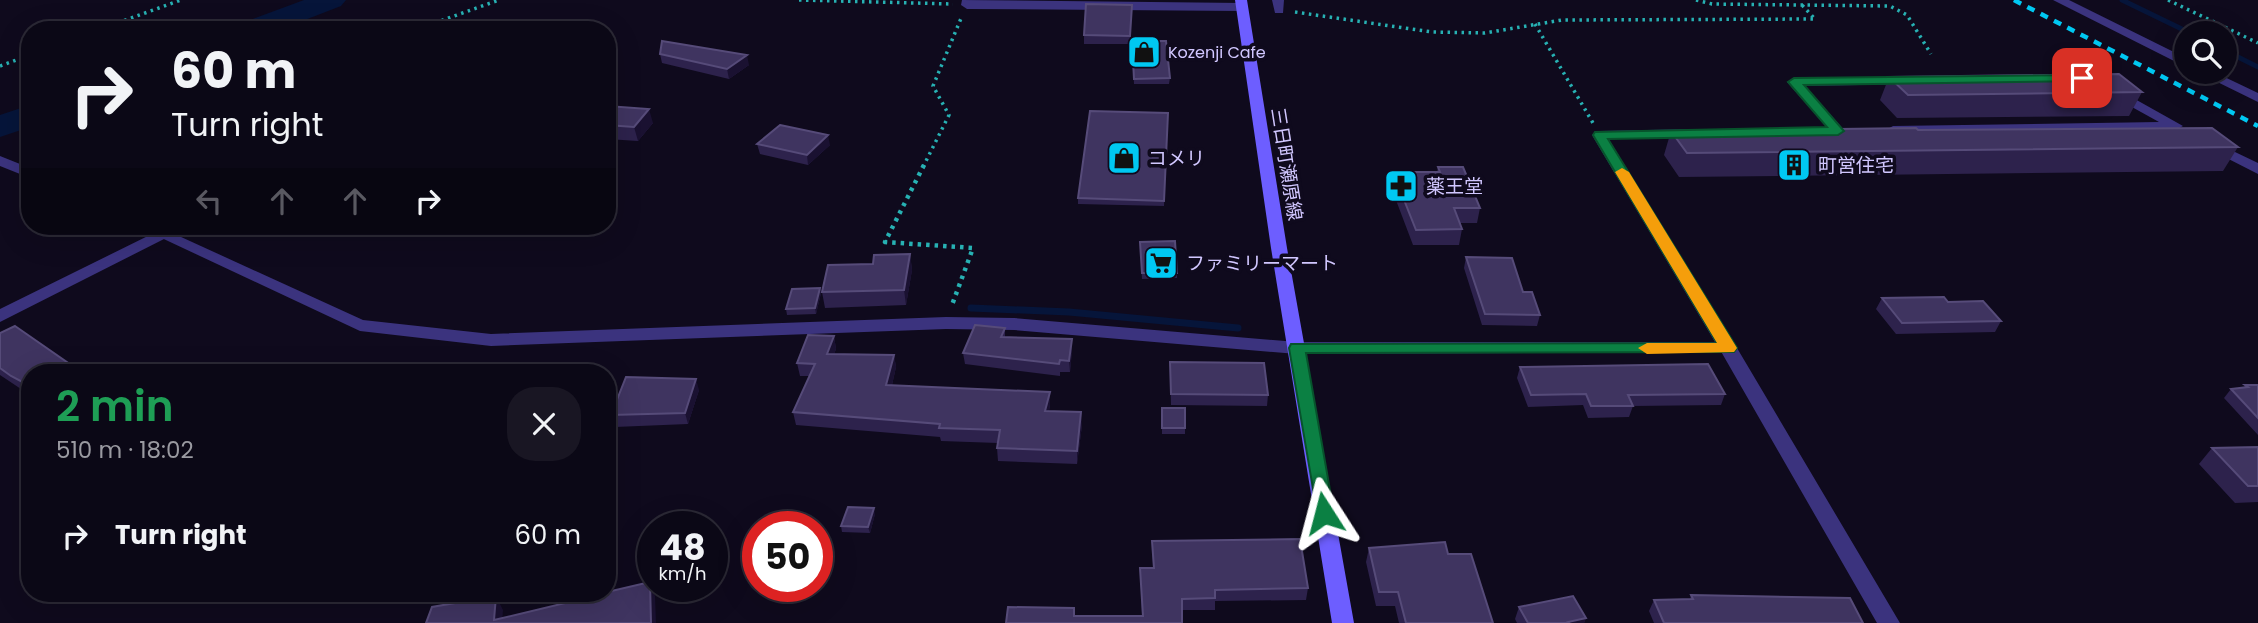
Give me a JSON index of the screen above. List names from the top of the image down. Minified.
{"streets":{"main road":["三日町瀬原線"]},"places":{"shop":["Kozenji Cafe","コメリ"],"building":["町営住宅"],"pharmacy":["薬王堂"],"supermarket":["ファミリーマート"]},"page":{"turn":["60 m","Turn right"],"heading":["2 min","510 m · 18:02"],"list":[{"name":"Turn right","value":"60 m"}],"speed":"48 km/h","limit":"50"}}
